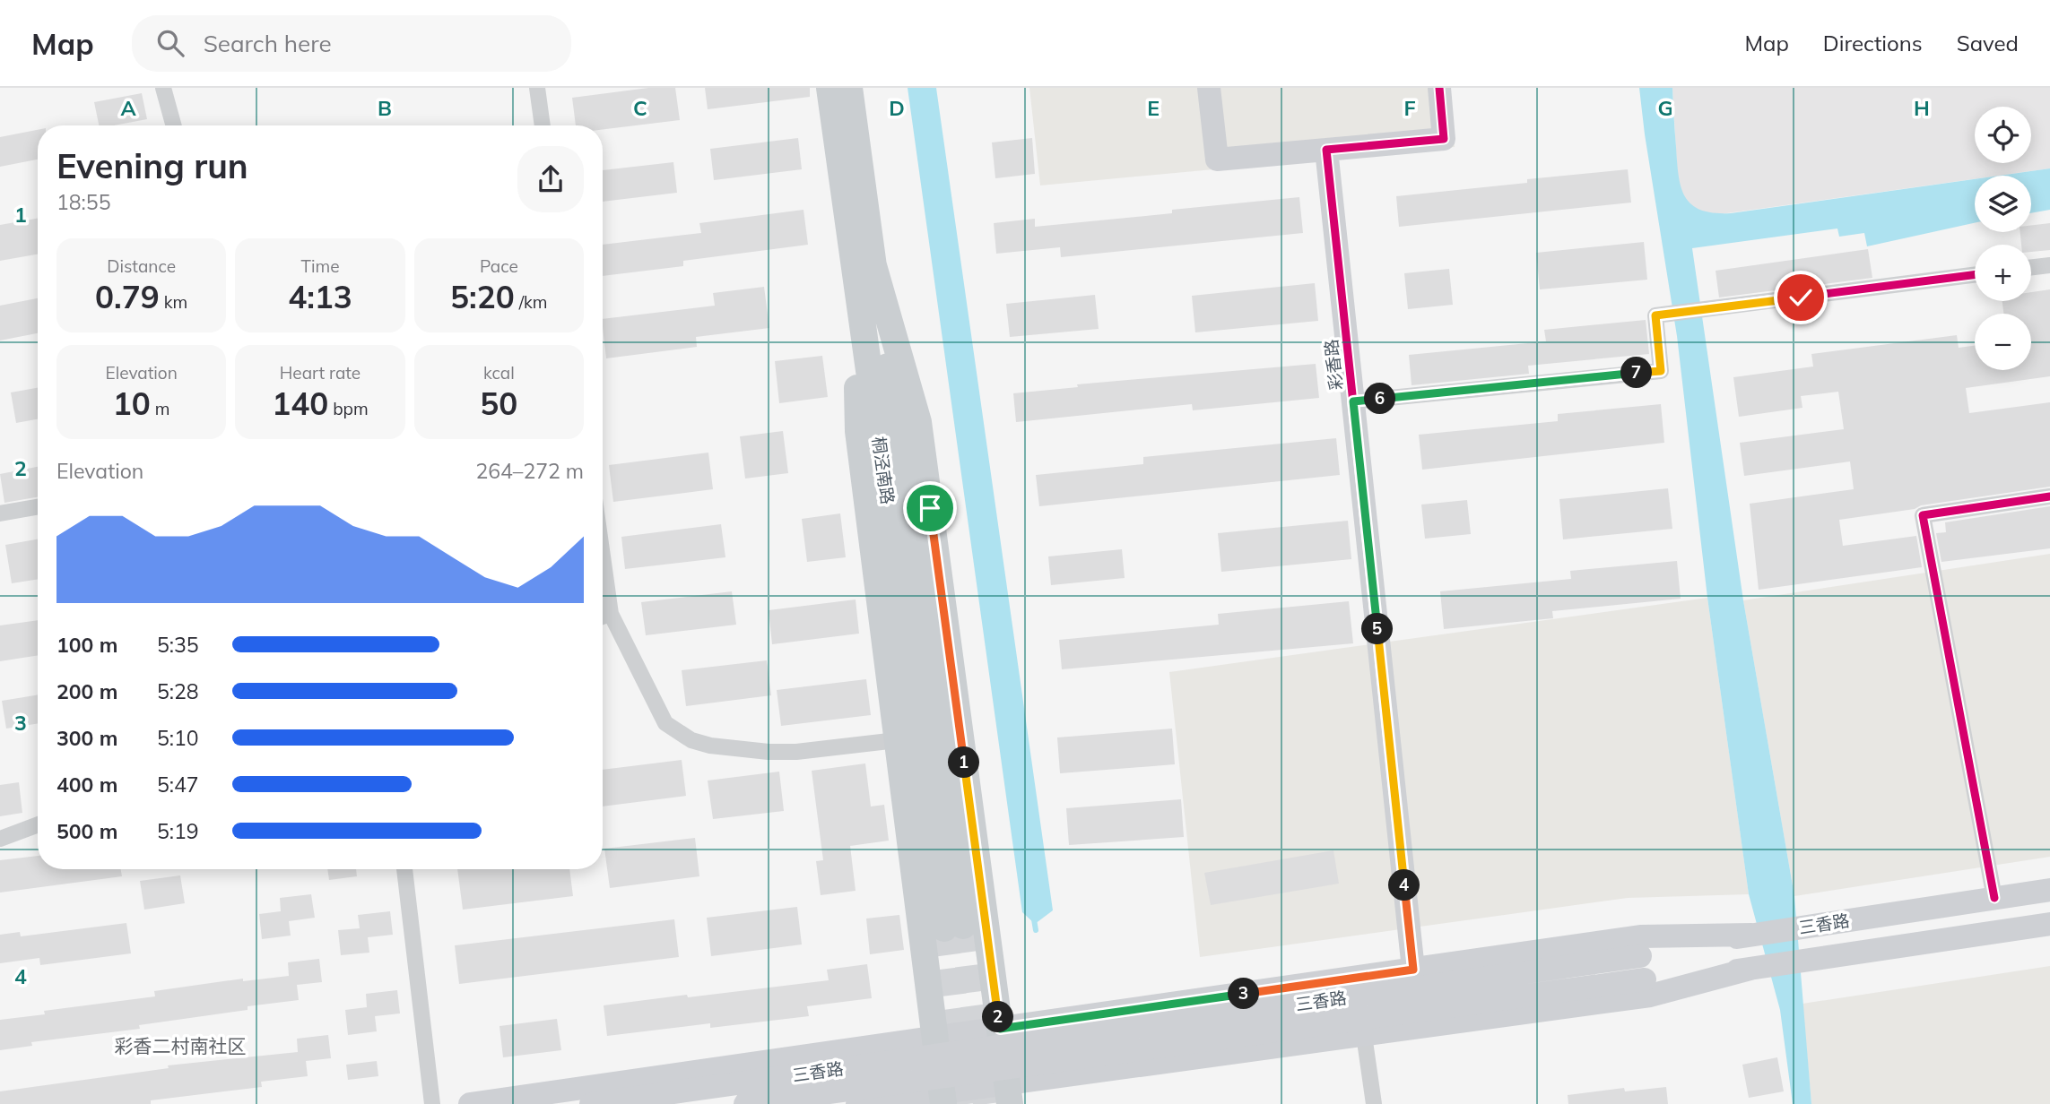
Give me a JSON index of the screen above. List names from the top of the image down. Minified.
{"streets":{"main road":["彩香路","桐泾南路","三香路"]},"districts":["彩香二村南社区"],"page":{"header":"Map","search":"Search here","nav":["Map","Directions","Saved"],"map_buttons":["+","−"],"heading":["Evening run","18:55"],"stats":[["Distance","0.79 km"],["Time","4:13"],["Pace","5:20 /km"],["Elevation","10 m"],["Heart rate","140 bpm"],["kcal","50"]],"pins":["7","6","5","1","4","3","2"],"chart":["Elevation","264–272 m"],"list":[{"name":"100 m","note":"5:35"},{"name":"200 m","note":"5:28"},{"name":"300 m","note":"5:10"},{"name":"400 m","note":"5:47"},{"name":"500 m","note":"5:19"}]},"grid":{"columns":["A","B","C","D","E","F","G","H"],"rows":["1","2","3","4"]}}
